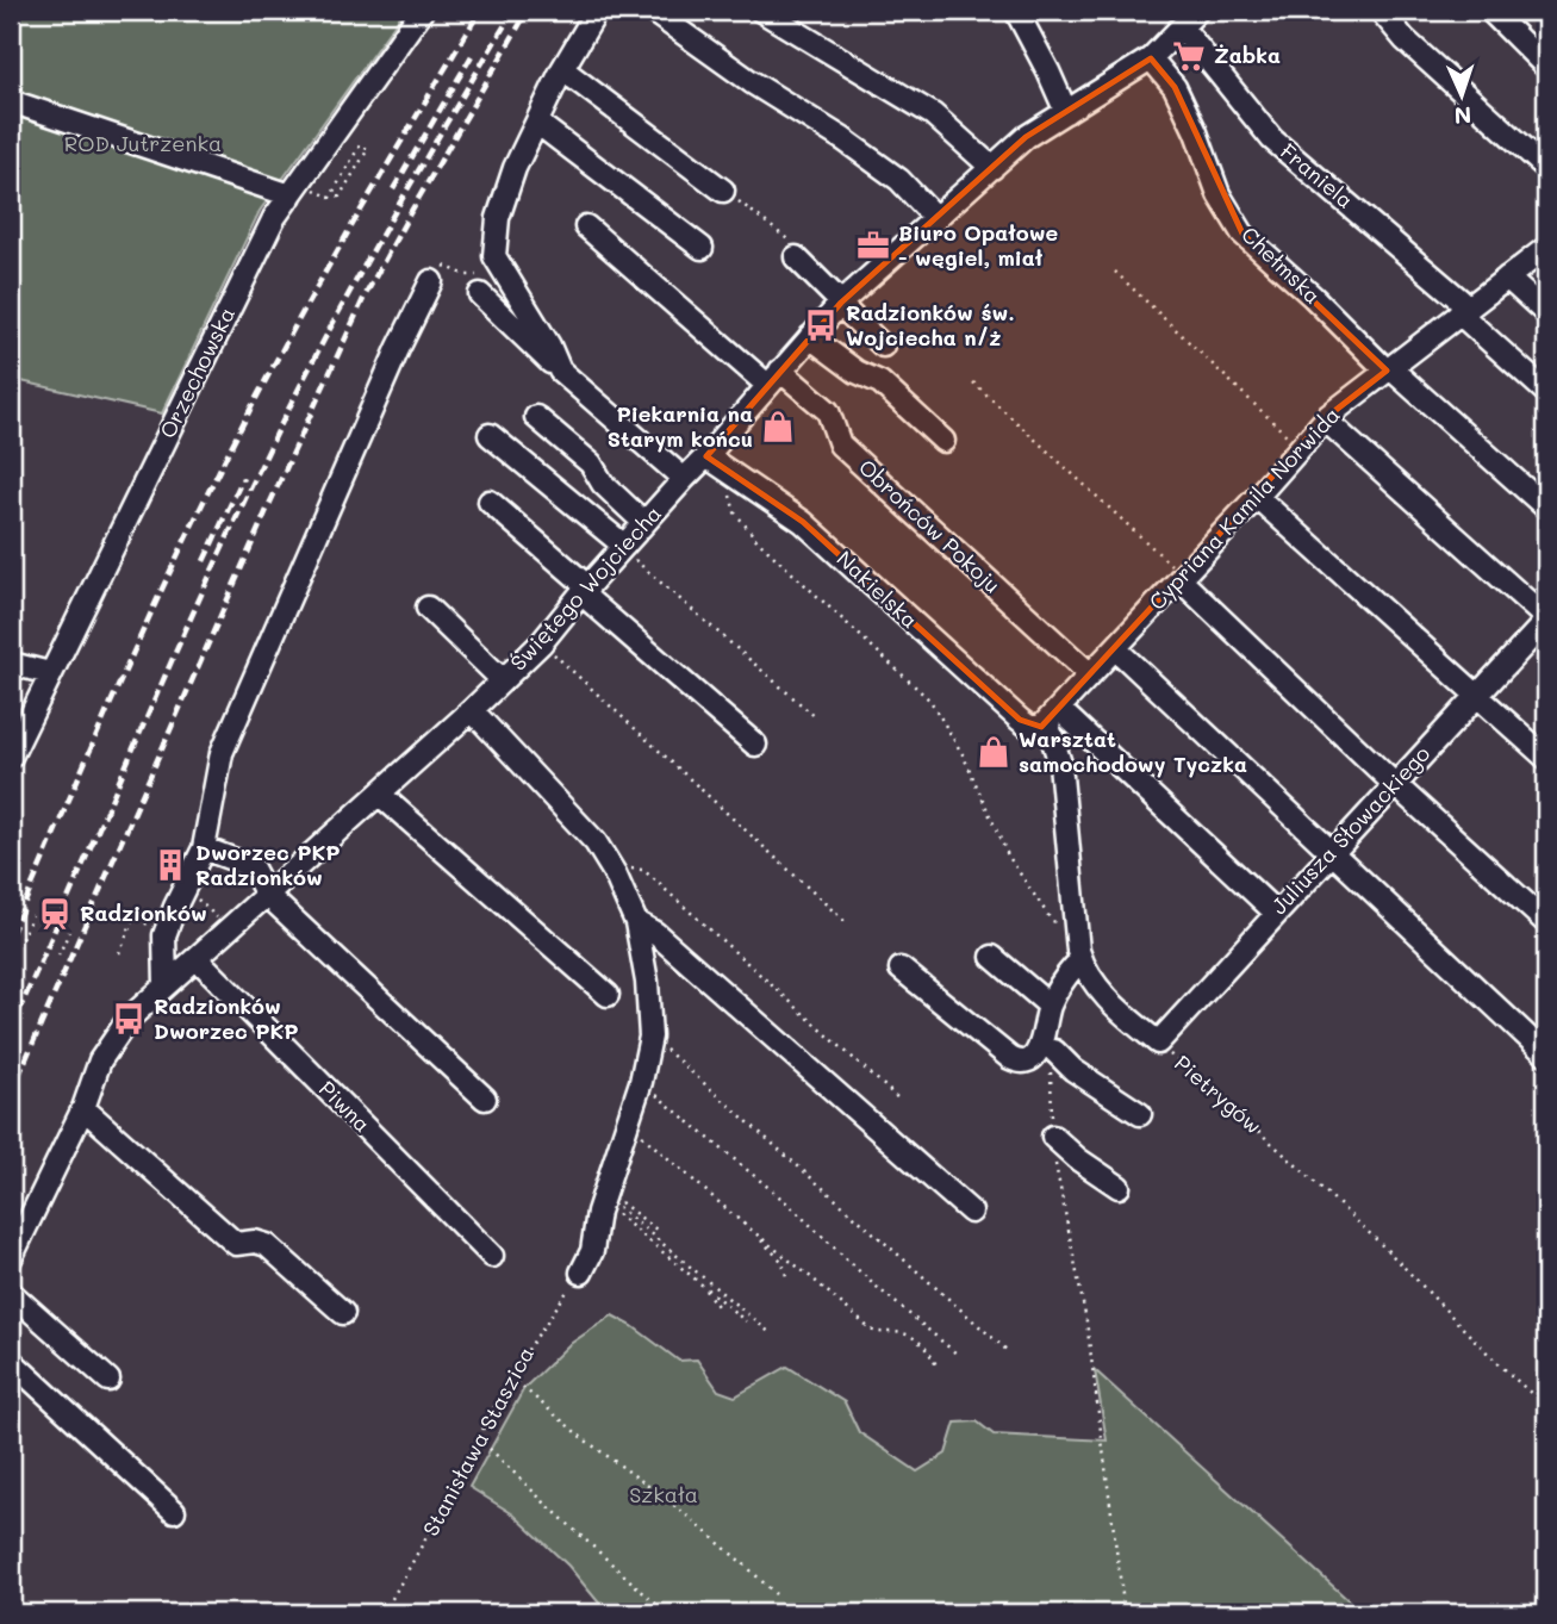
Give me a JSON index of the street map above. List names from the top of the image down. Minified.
{"streets":{"street":["Franiela","Chełmska","Orzechowska","Cypriana Kamila Norwida","Obrońców Pokoju","Świętego Wojciecha","Nakielska","Juliusza Słowackiego","Pietrygów","Piwna"],"path":["Stanisława Staszica"]},"crossings":[["Franiela","Cypriana Kamila Norwida"],["Franiela","Świętego Wojciecha"],["Chełmska","Cypriana Kamila Norwida"],["Chełmska","Świętego Wojciecha"],["Cypriana Kamila Norwida","Obrońców Pokoju"],["Cypriana Kamila Norwida","Nakielska"],["Cypriana Kamila Norwida","Pietrygów"],["Obrońców Pokoju","Świętego Wojciecha"],["Świętego Wojciecha","Nakielska"],["Świętego Wojciecha","Piwna"],["Nakielska","Juliusza Słowackiego"],["Nakielska","Pietrygów"],["Juliusza Słowackiego","Pietrygów"]],"parks":["ROD Jutrzenka","Szkała"],"places":{"supermarket":["Żabka"],"office":["Biuro Opałowe - węgiel, miał"],"bus stop":["Radzionków św. Wojciecha n/ż","Radzionków Dworzec PKP"],"shop":["Piekarnia na Starym końcu","Warsztat samochodowy Tyczka"],"building":["Dworzec PKP Radzionków"],"station":["Radzionków"]},"north":"bottom"}
